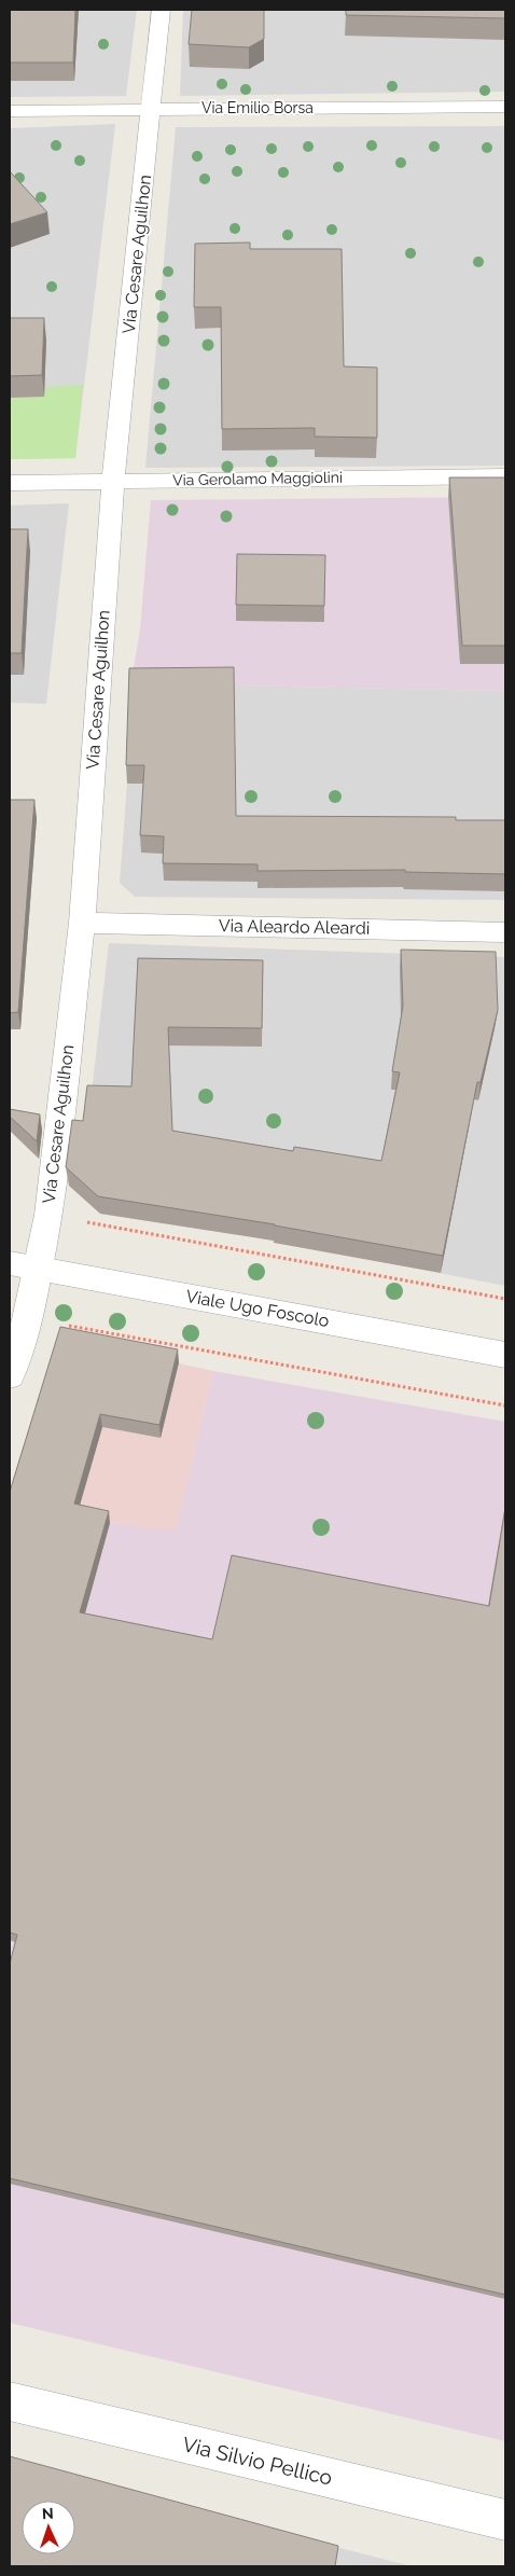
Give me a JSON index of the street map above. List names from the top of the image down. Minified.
{"streets":{"street":["Via Emilio Borsa","Via Cesare Aguilhon","Via Gerolamo Maggiolini","Via Aleardo Aleardi","Viale Ugo Foscolo","Via Silvio Pellico"]},"crossings":[["Via Emilio Borsa","Via Cesare Aguilhon"],["Via Cesare Aguilhon","Via Gerolamo Maggiolini"],["Via Cesare Aguilhon","Via Aleardo Aleardi"],["Via Cesare Aguilhon","Viale Ugo Foscolo"]],"north":"top"}
